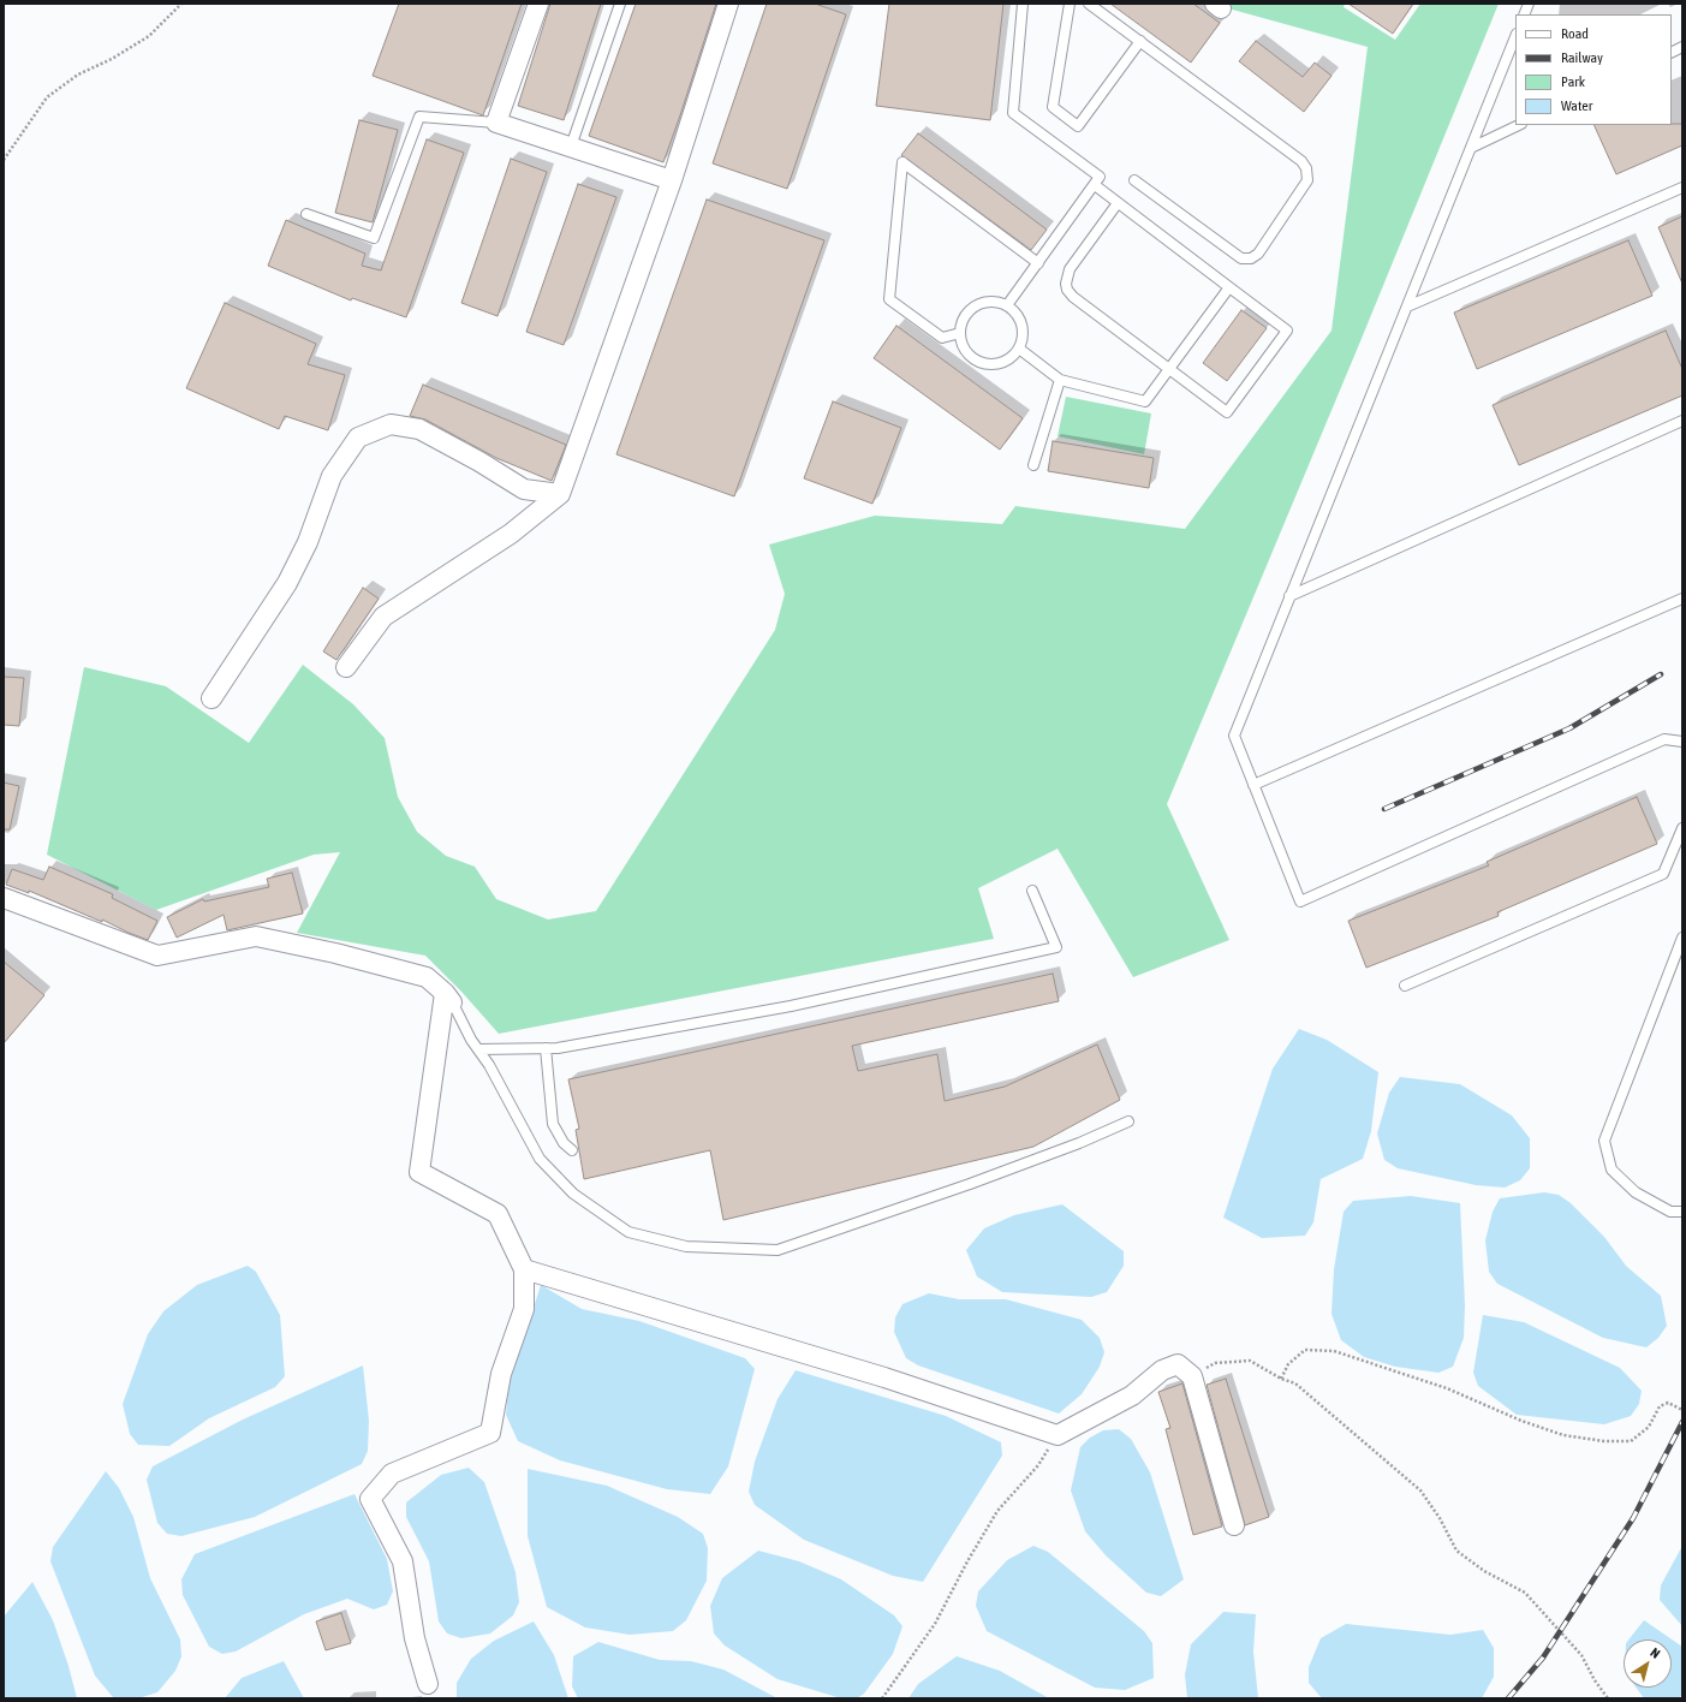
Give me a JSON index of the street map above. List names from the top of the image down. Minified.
{"legend":["Road","Railway","Park","Water"],"north":"top right"}
